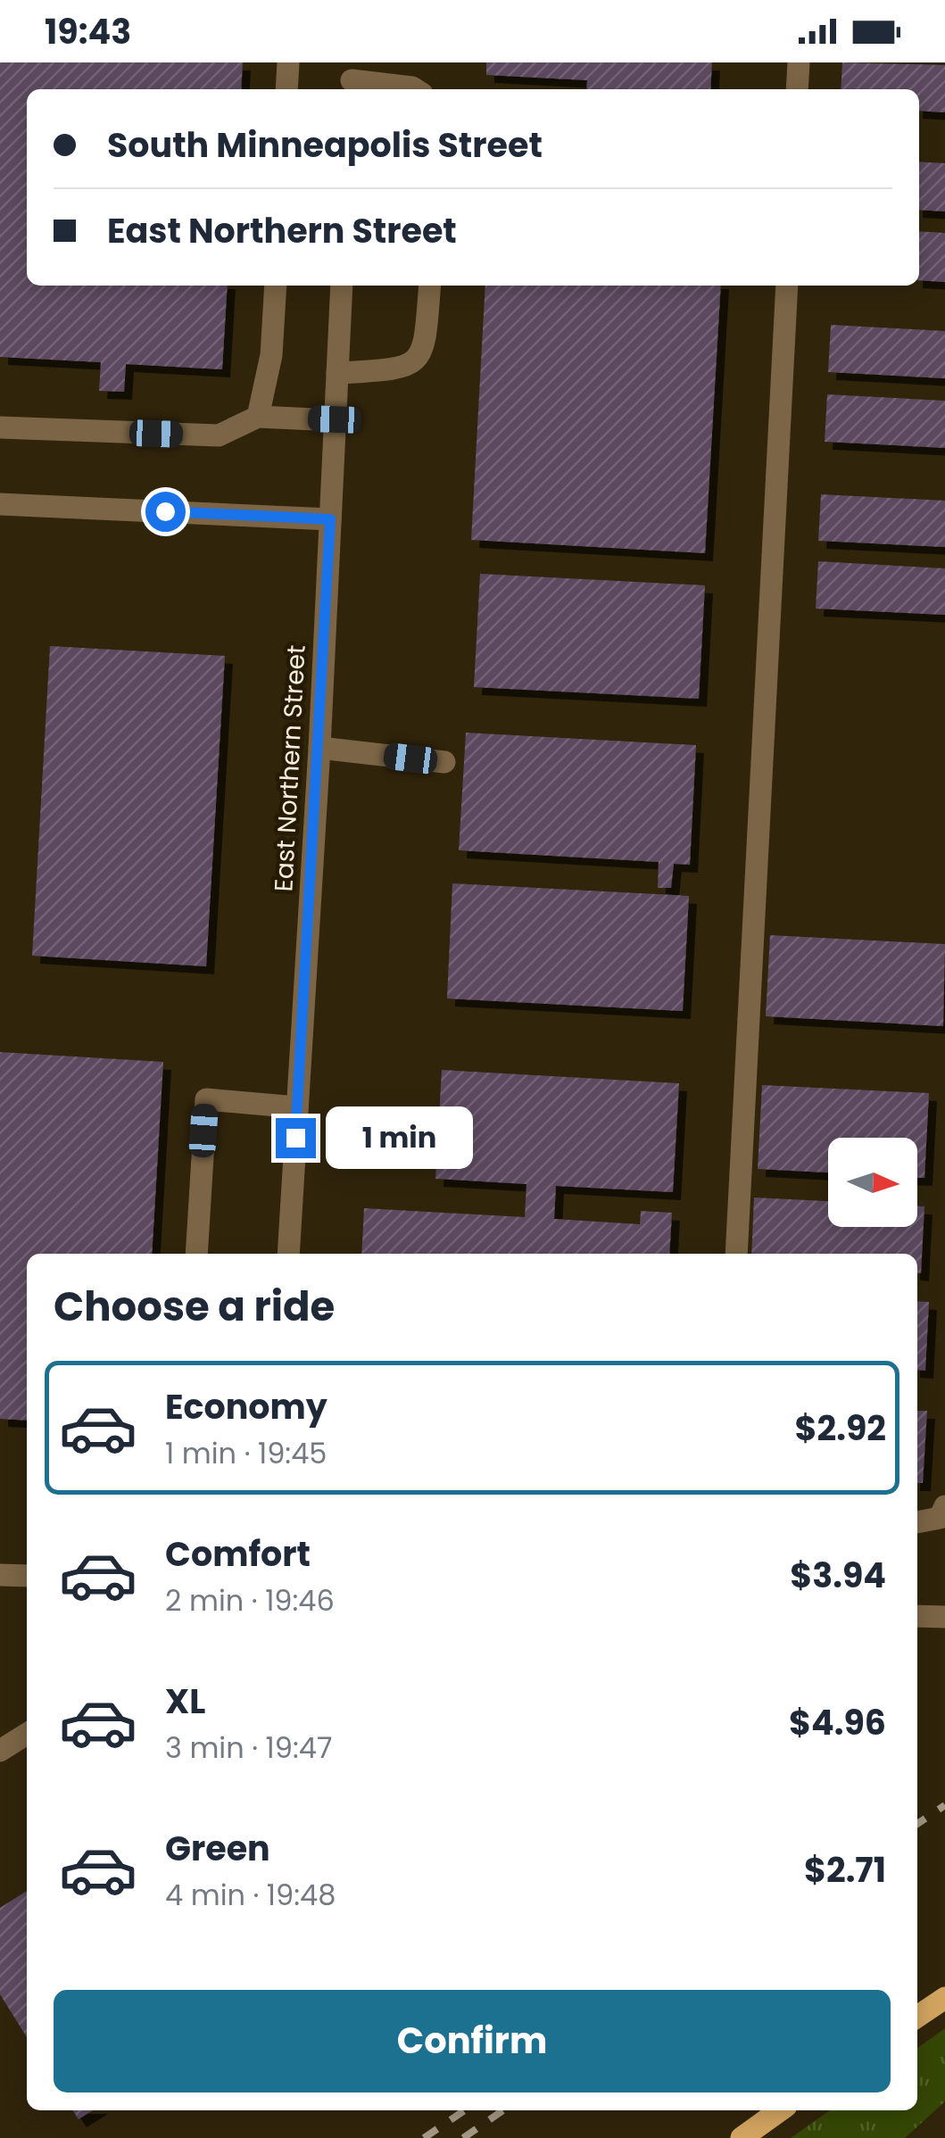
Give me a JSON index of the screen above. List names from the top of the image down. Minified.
{"streets":{"street":["East Northern Street"]},"north":"right","page":{"status":"19:43","banner":["South Minneapolis Street","East Northern Street"],"bubble":"1 min","heading":"Choose a ride","list":[{"name":"Economy","note":"1 min · 19:45","value":"$2.92"},{"name":"Comfort","note":"2 min · 19:46","value":"$3.94"},{"name":"XL","note":"3 min · 19:47","value":"$4.96"},{"name":"Green","note":"4 min · 19:48","value":"$2.71"}],"buttons":"Confirm"}}
